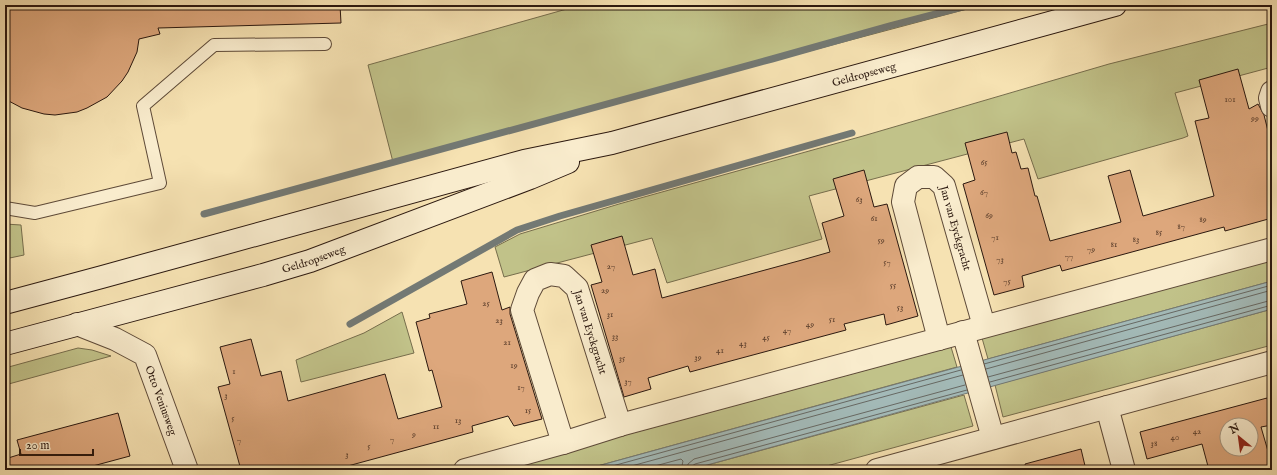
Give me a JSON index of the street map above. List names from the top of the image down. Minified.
{"streets":{"street":["Geldropseweg","Jan van Eyckgracht","Otto Veniusweg"]},"crossings":[["Geldropseweg","Otto Veniusweg"]],"house_numbers":["101","99","65","67","63","69","61","89","87","85","71","83","59","81","79","77","73","57","27","75","55","29","25","53","31","51","23","49","47","33","45","21","43","41","39","35","19","1","37","17","3","15","5","13","11","42","9","40","7","7","38","5","3"],"scale_bar":"20 m","north":"top left"}
